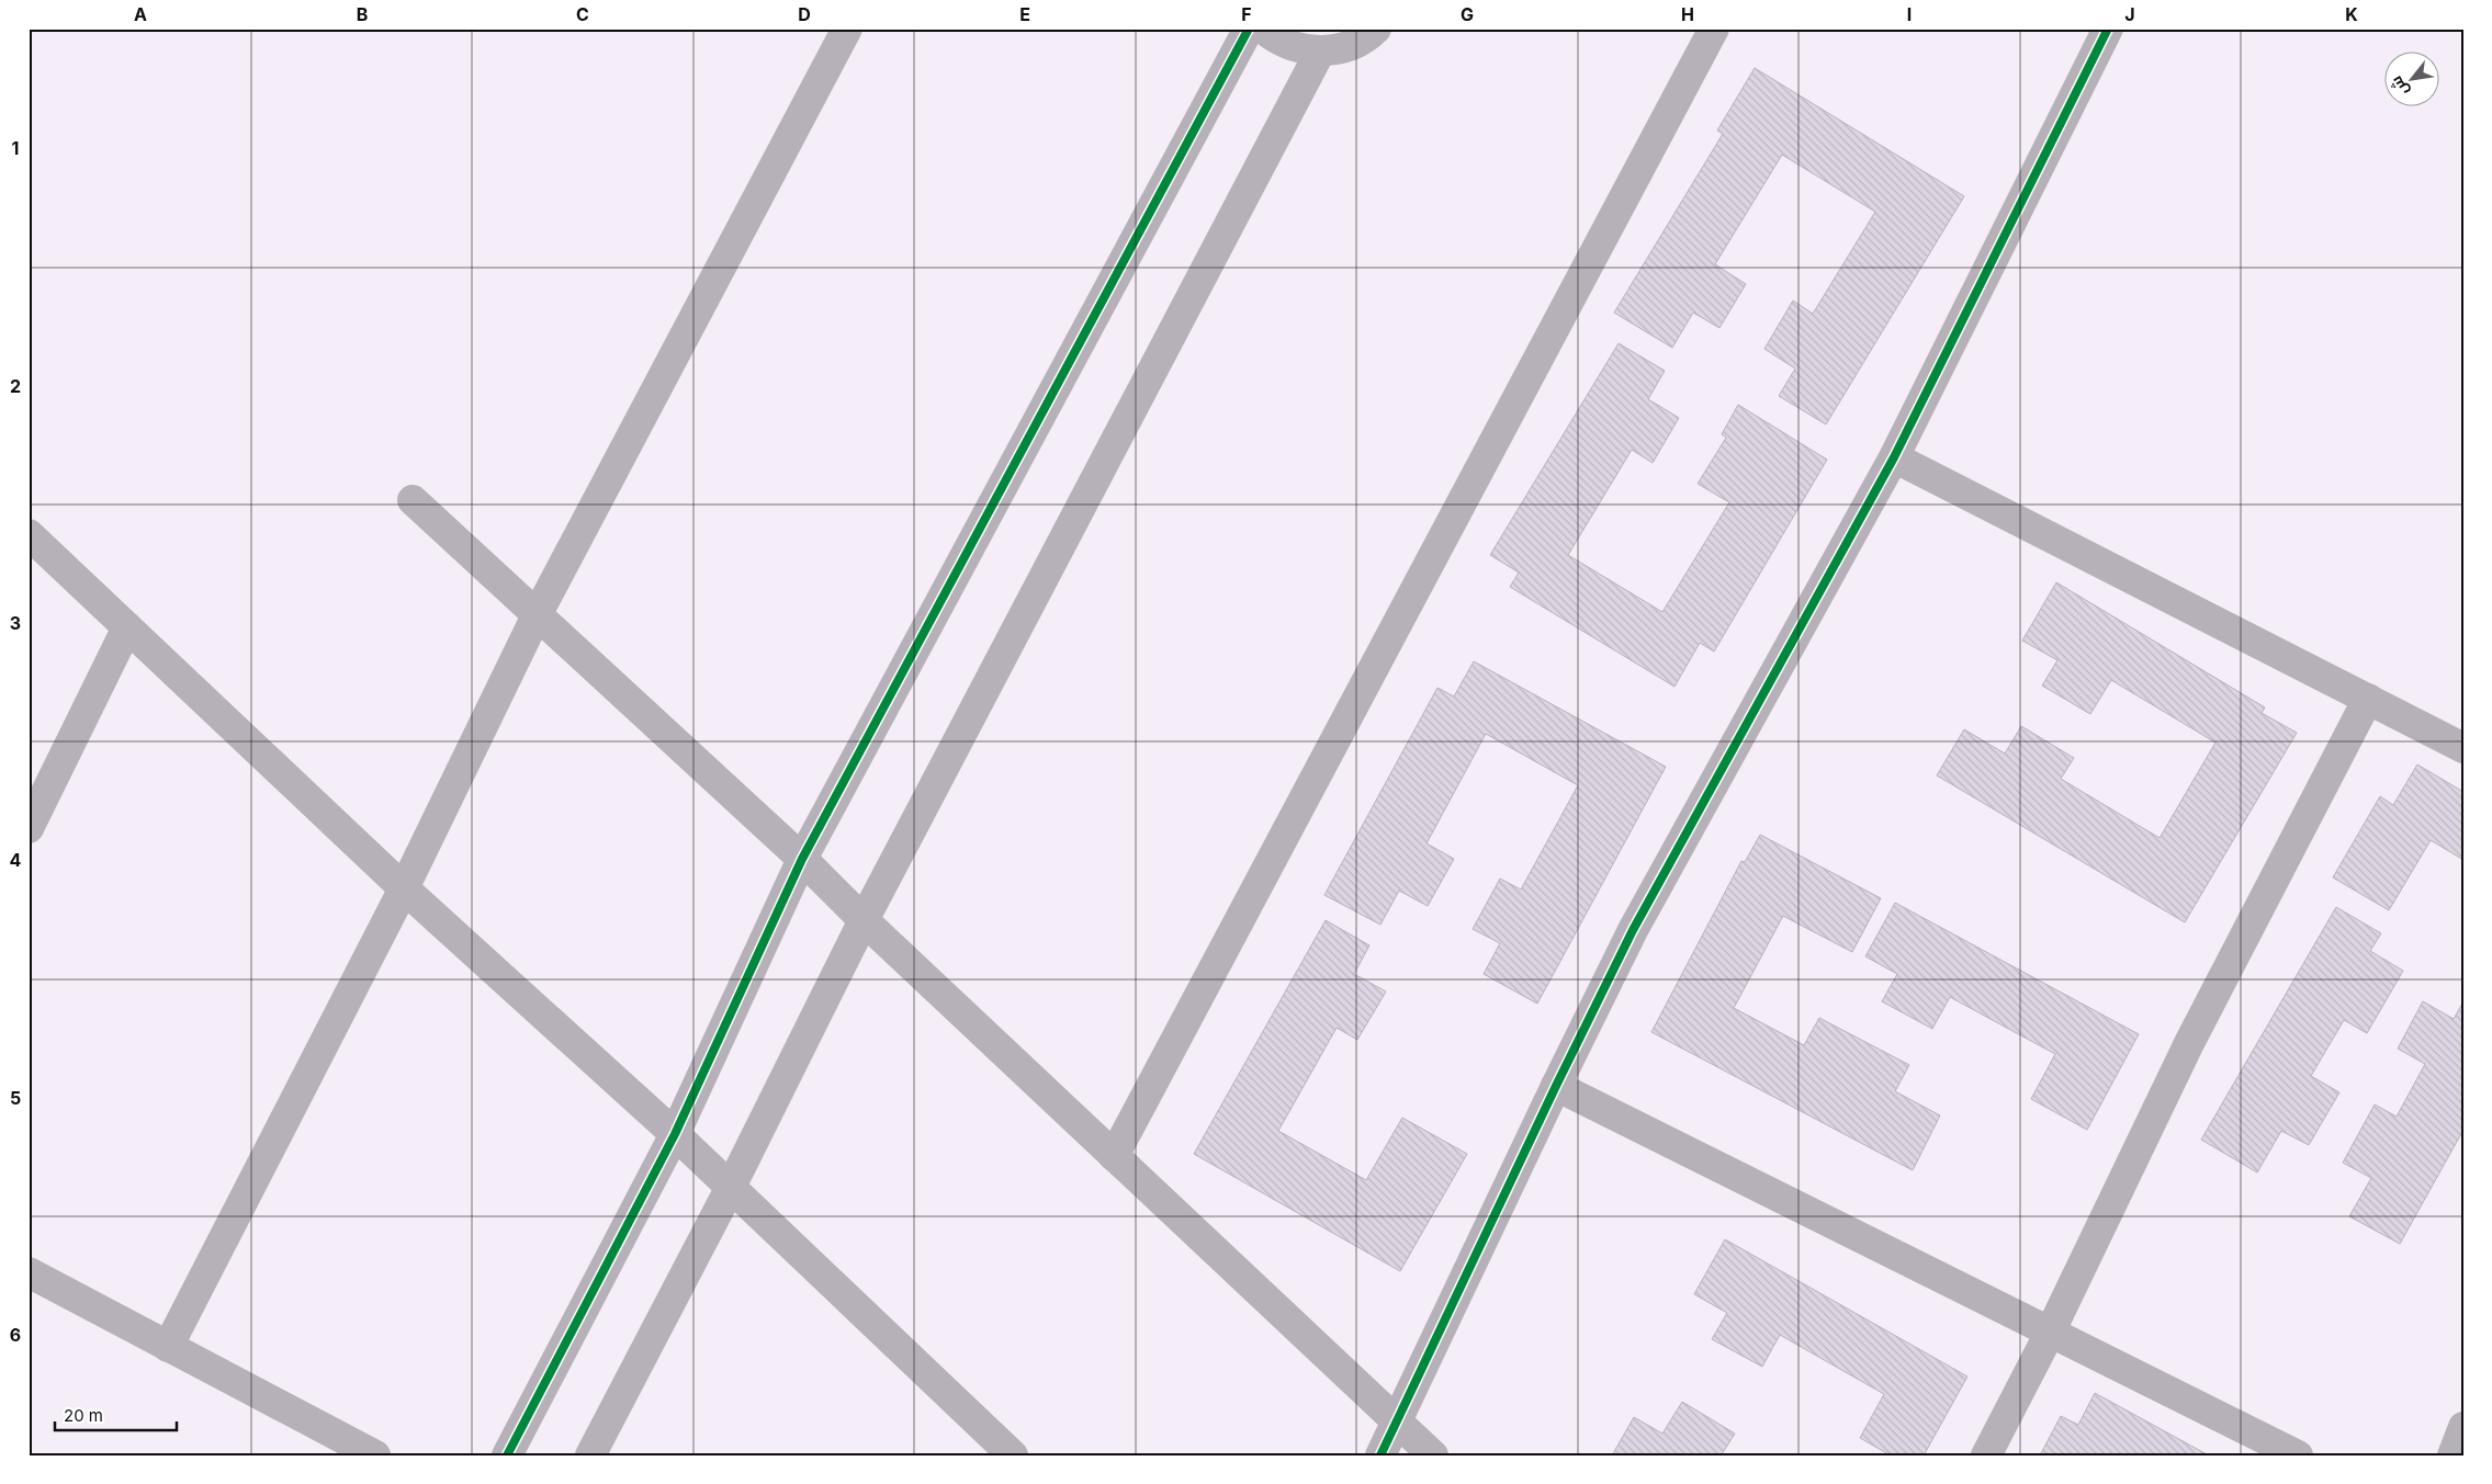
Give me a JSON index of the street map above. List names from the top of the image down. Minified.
{"scale_bar":"20 m","north":"bottom left","grid":{"columns":["A","B","C","D","E","F","G","H","I","J","K"],"rows":["1","2","3","4","5","6"]}}
